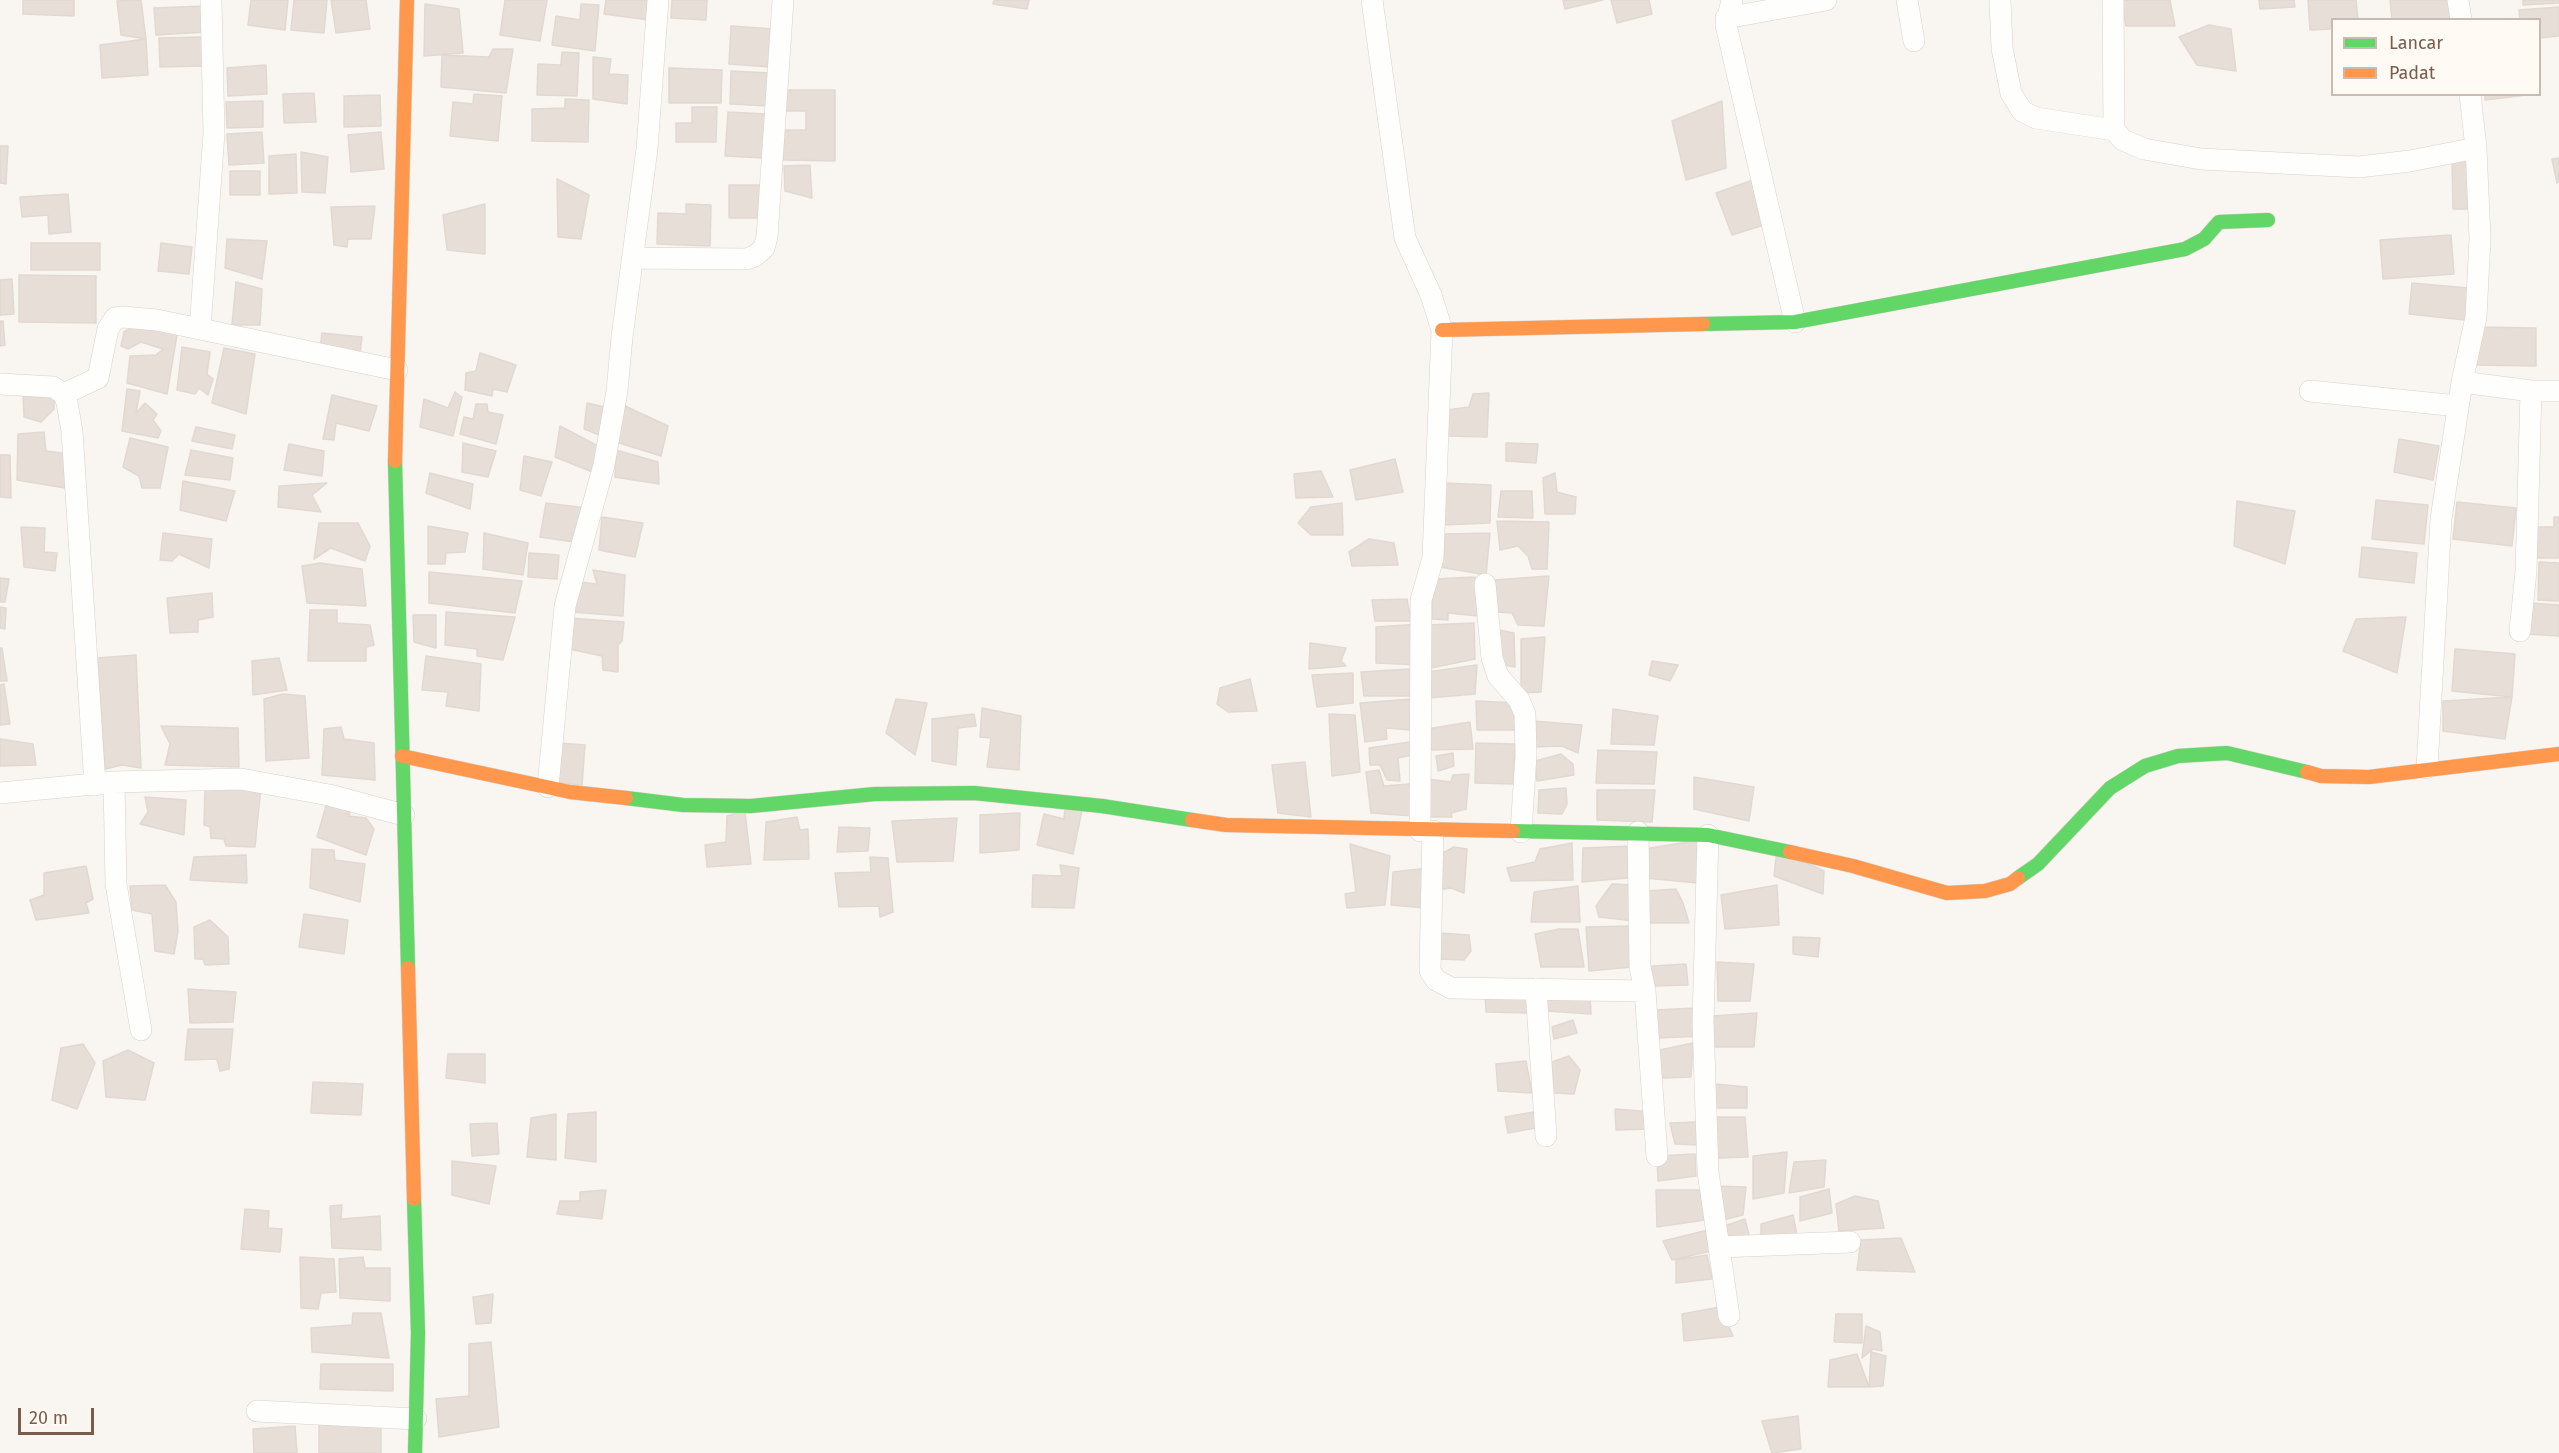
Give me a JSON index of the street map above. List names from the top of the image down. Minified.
{"legend":["Lancar","Padat"],"scale_bar":"20 m"}
